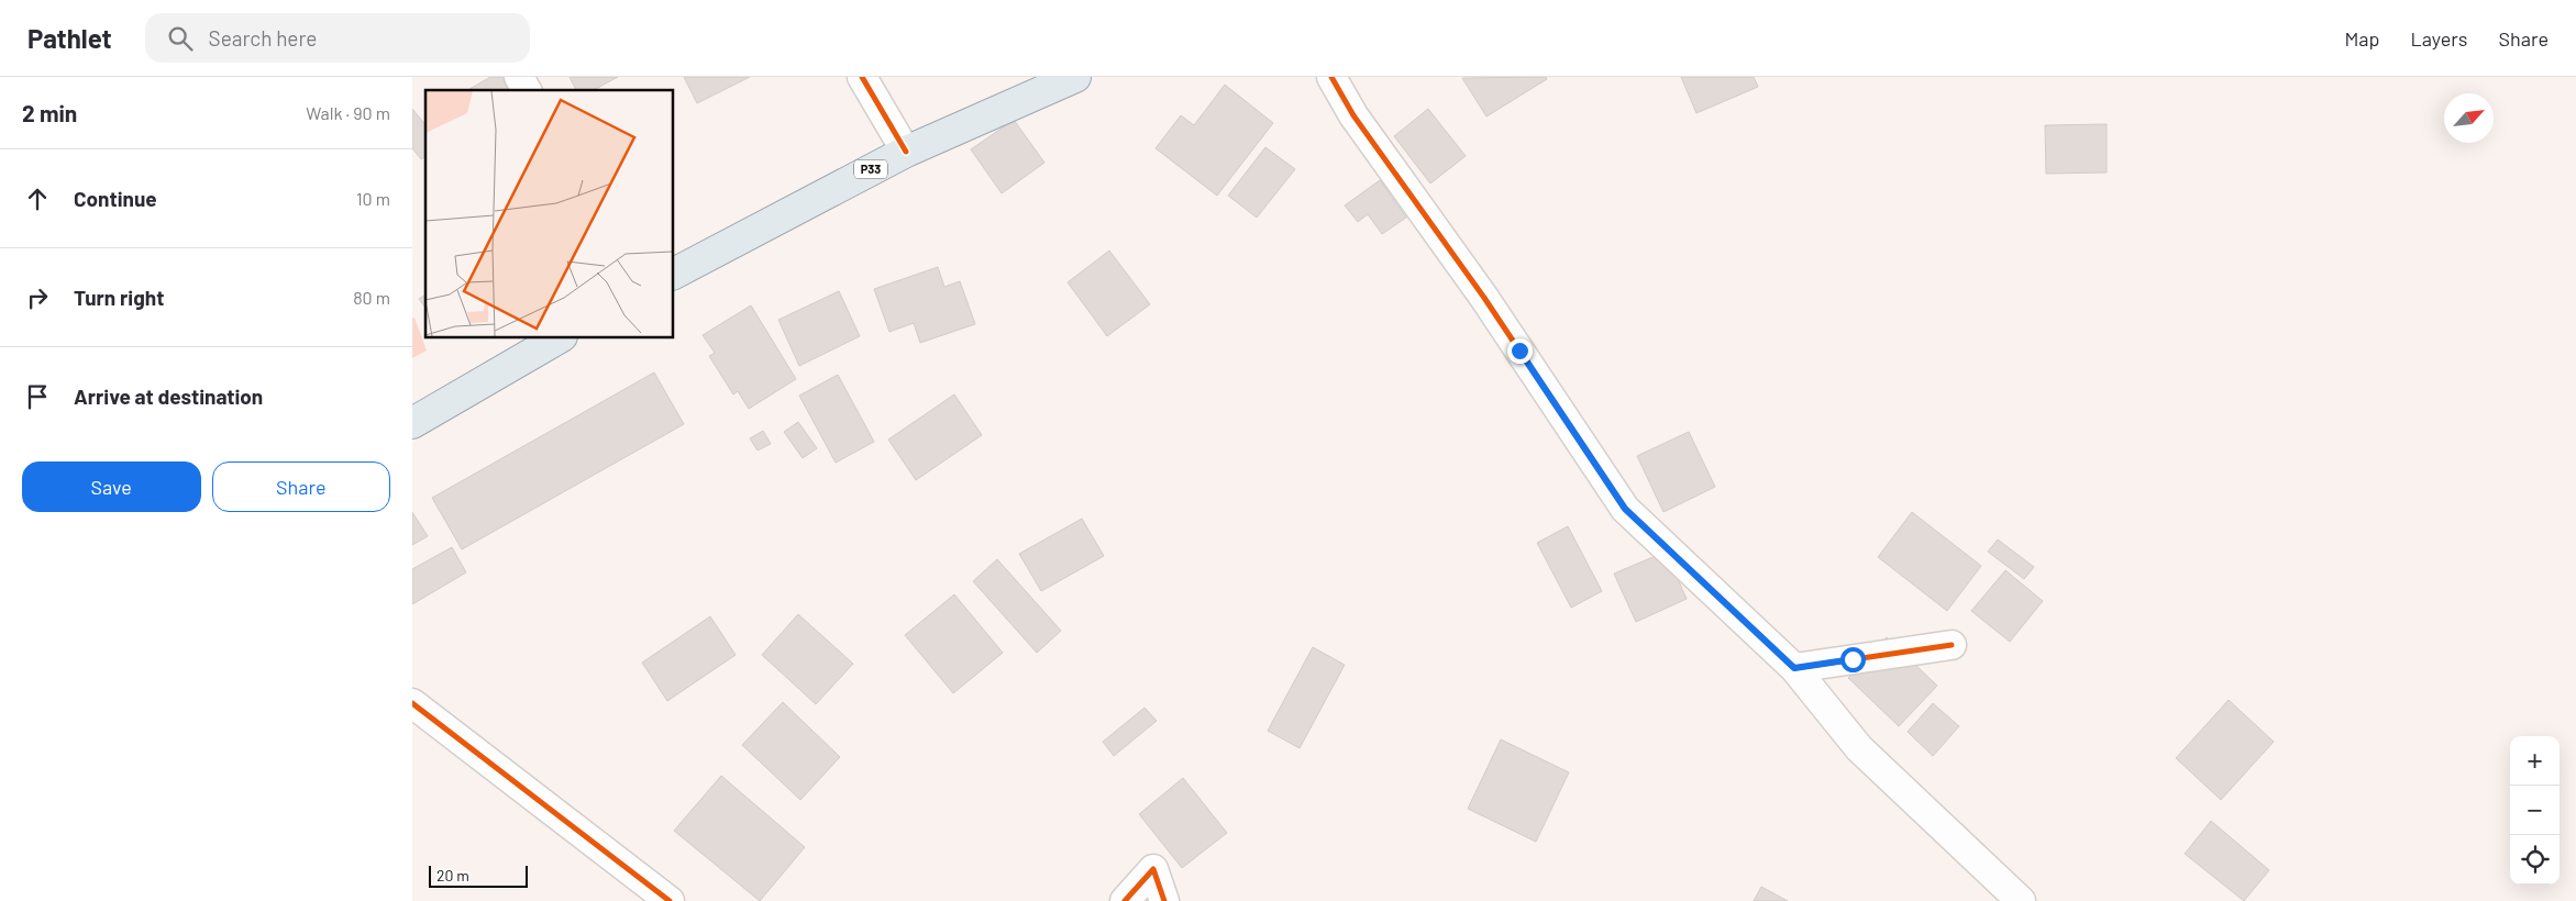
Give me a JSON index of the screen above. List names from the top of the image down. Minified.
{"streets":{"main road":["P33"]},"scale_bar":"20 m","north":"top right","page":{"header":"Pathlet","search":"Search here","nav":["Map","Layers","Share"],"heading":["2 min","Walk · 90 m"],"list":[["Continue","10 m"],["Turn right","80 m"],"Arrive at destination"],"buttons":["Save","Share"],"map_buttons":["+","−"],"scale":"20 m"}}
